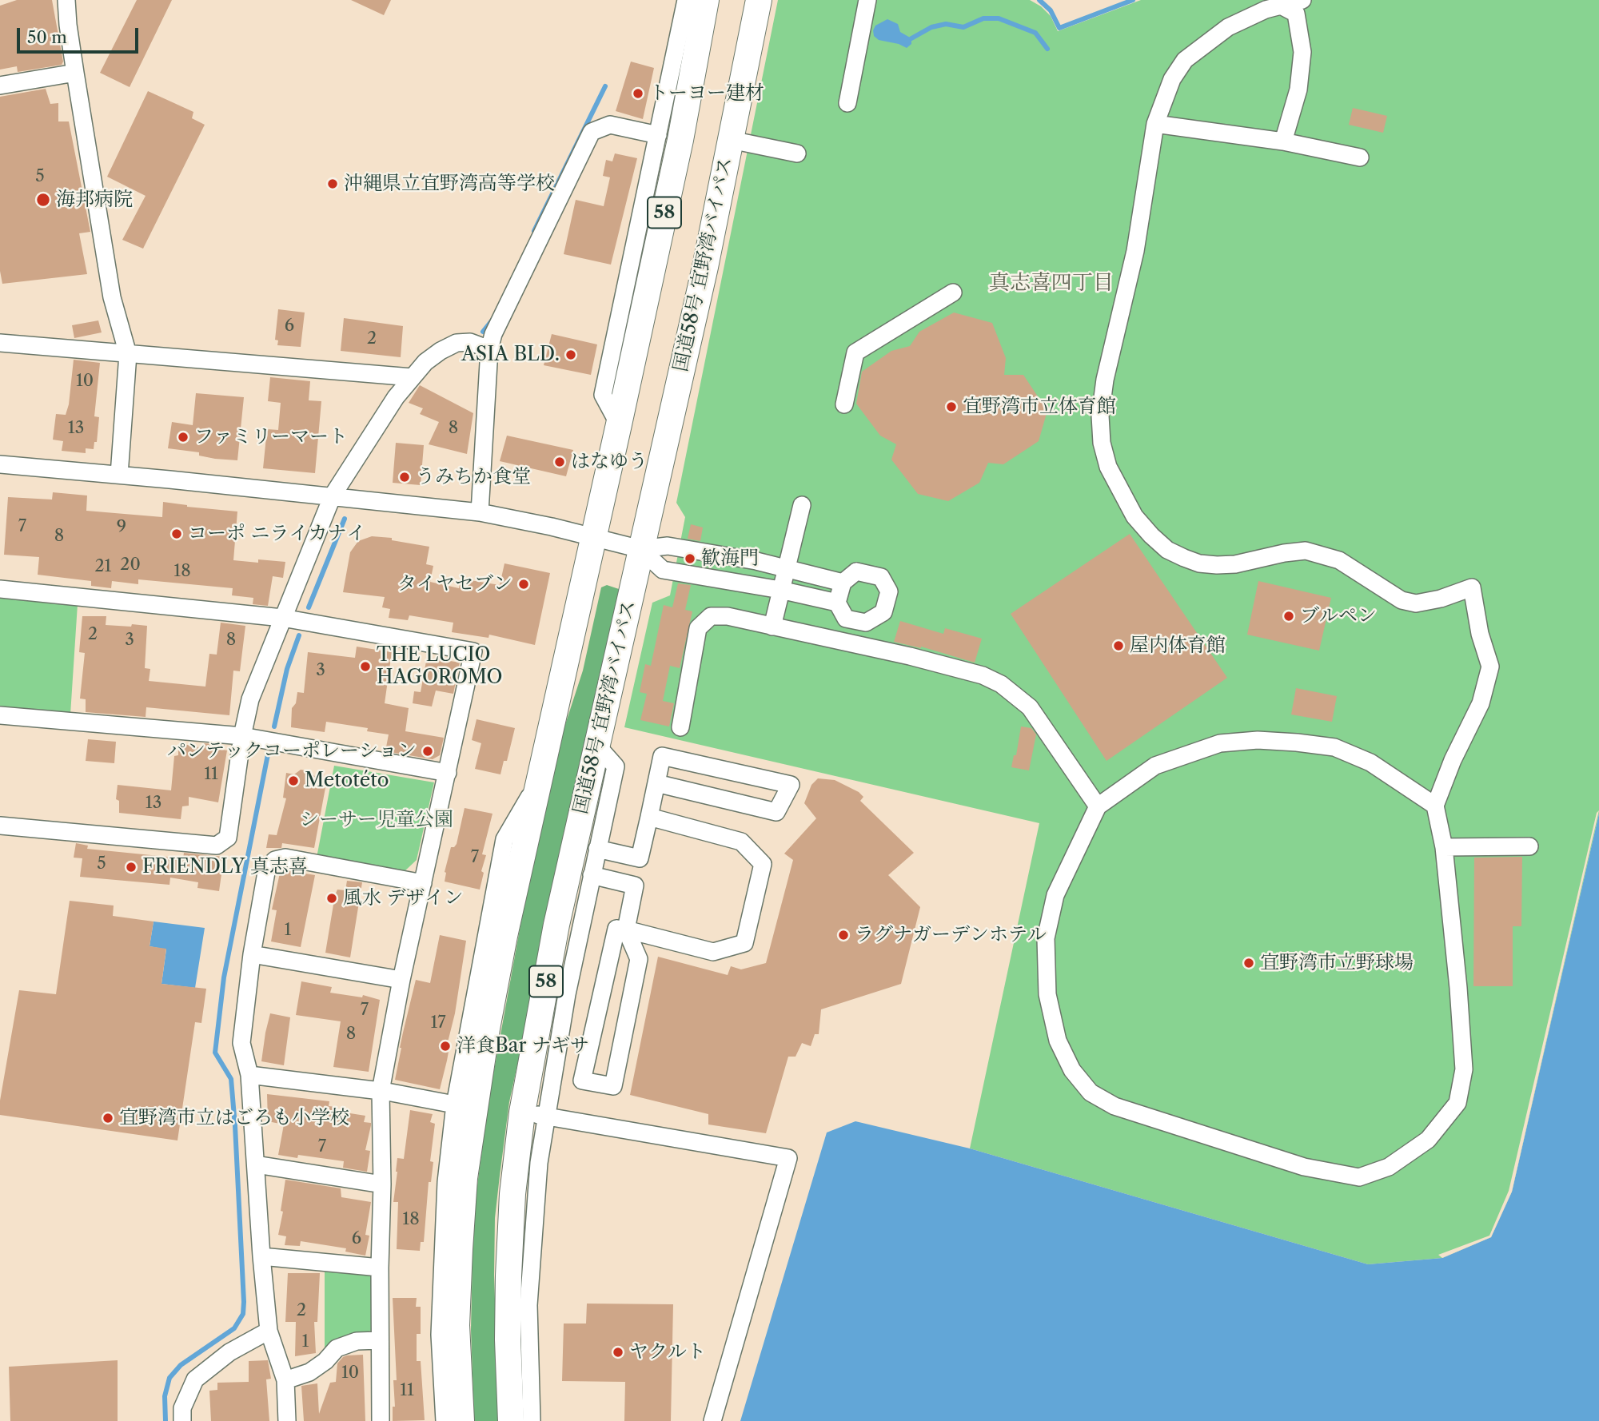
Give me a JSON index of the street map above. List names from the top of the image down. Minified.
{"streets":{"highway":["58","国道58号 宜野湾バイパス"]},"districts":["真志喜四丁目"],"parks":["シーサー児童公園"],"places":["トーヨー建材","沖縄県立宜野湾高等学校","海邦病院","ASIA BLD.","宜野湾市立体育館","ファミリーマート","はなゆう","うみちか食堂","コーポ ニライカナイ","歓海門","タイヤセブン","ブルペン","屋内体育館","THE LUCIO HAGOROMO","パンテックコーポレーション","Metotéto","FRIENDLY 真志喜","風水 デザイン","ラグナガーデンホテル","宜野湾市立野球場","洋食Bar ナギサ","宜野湾市立はごろも小学校","ヤクルト"],"house_numbers":["5","6","2","10","13","8","7","9","8","20","21","18","2","3","8","3","11","13","7","5","1","7","17","8","7","18","6","2","1","10","11"],"scale_bar":"50 m"}
